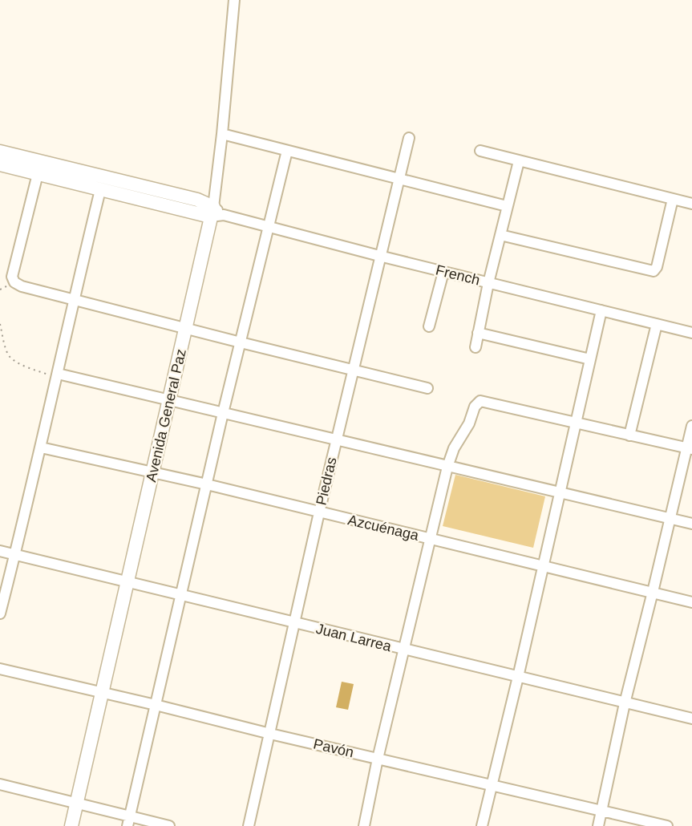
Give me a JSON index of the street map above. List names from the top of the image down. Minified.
{"streets":{"main road":["French","Avenida General Paz"],"street":["Piedras","Azcuénaga","Juan Larrea","Pavón"]},"crossings":[["French","Avenida General Paz"],["French","Piedras"],["Avenida General Paz","Azcuénaga"],["Avenida General Paz","Juan Larrea"],["Avenida General Paz","Pavón"],["Piedras","Azcuénaga"],["Piedras","Juan Larrea"],["Piedras","Pavón"]]}
